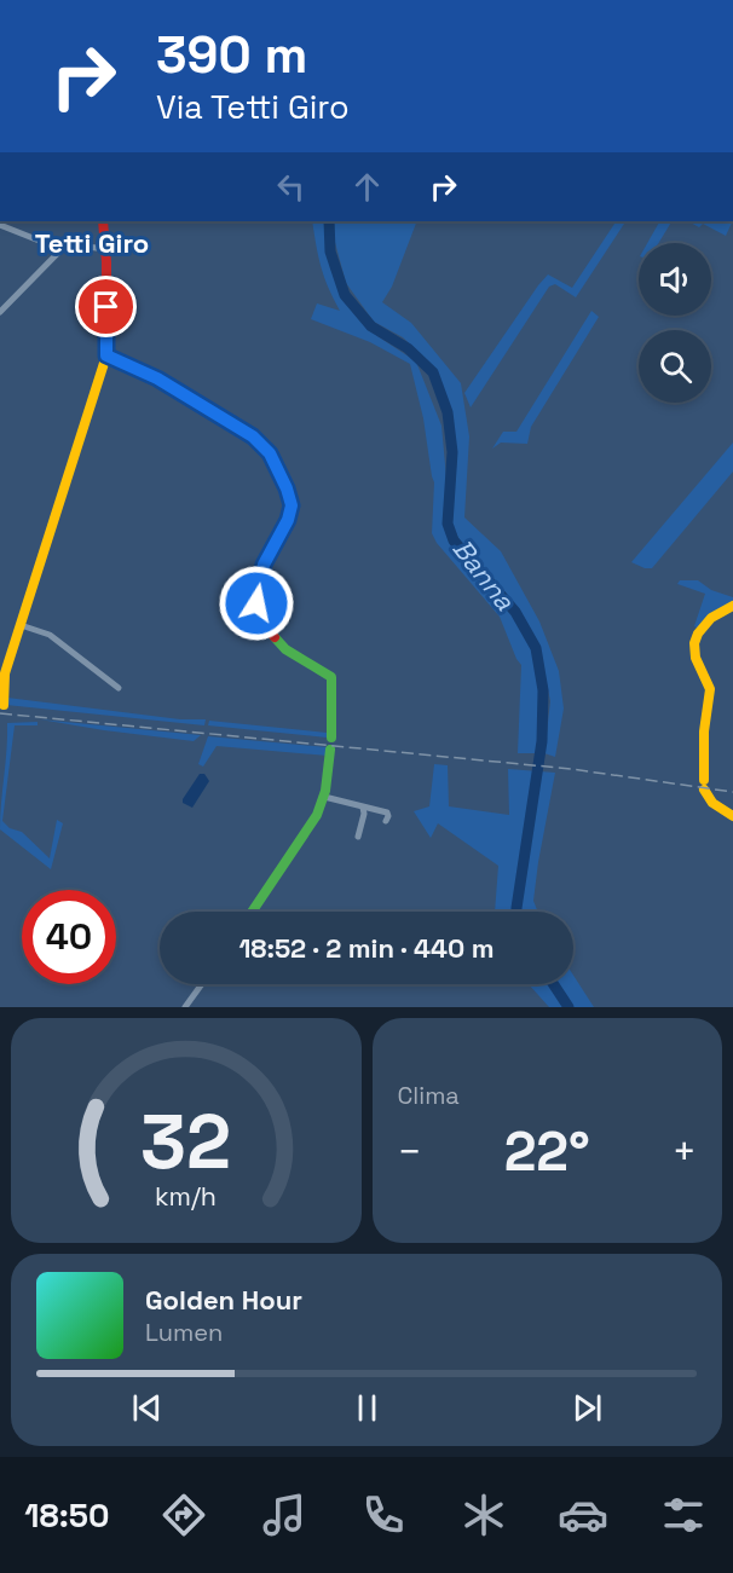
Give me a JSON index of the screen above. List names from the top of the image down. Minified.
{"districts":["Tetti Giro"],"water":["Banna"],"page":{"turn":["390 m","Via Tetti Giro"],"limit":"40","trip":"18:52 · 2 min · 440 m","tile":"Clima","heat":["−","22°","+"],"song":["Golden Hour","Lumen"],"tabs":"18:50","gauge":["32","km/h"]}}
